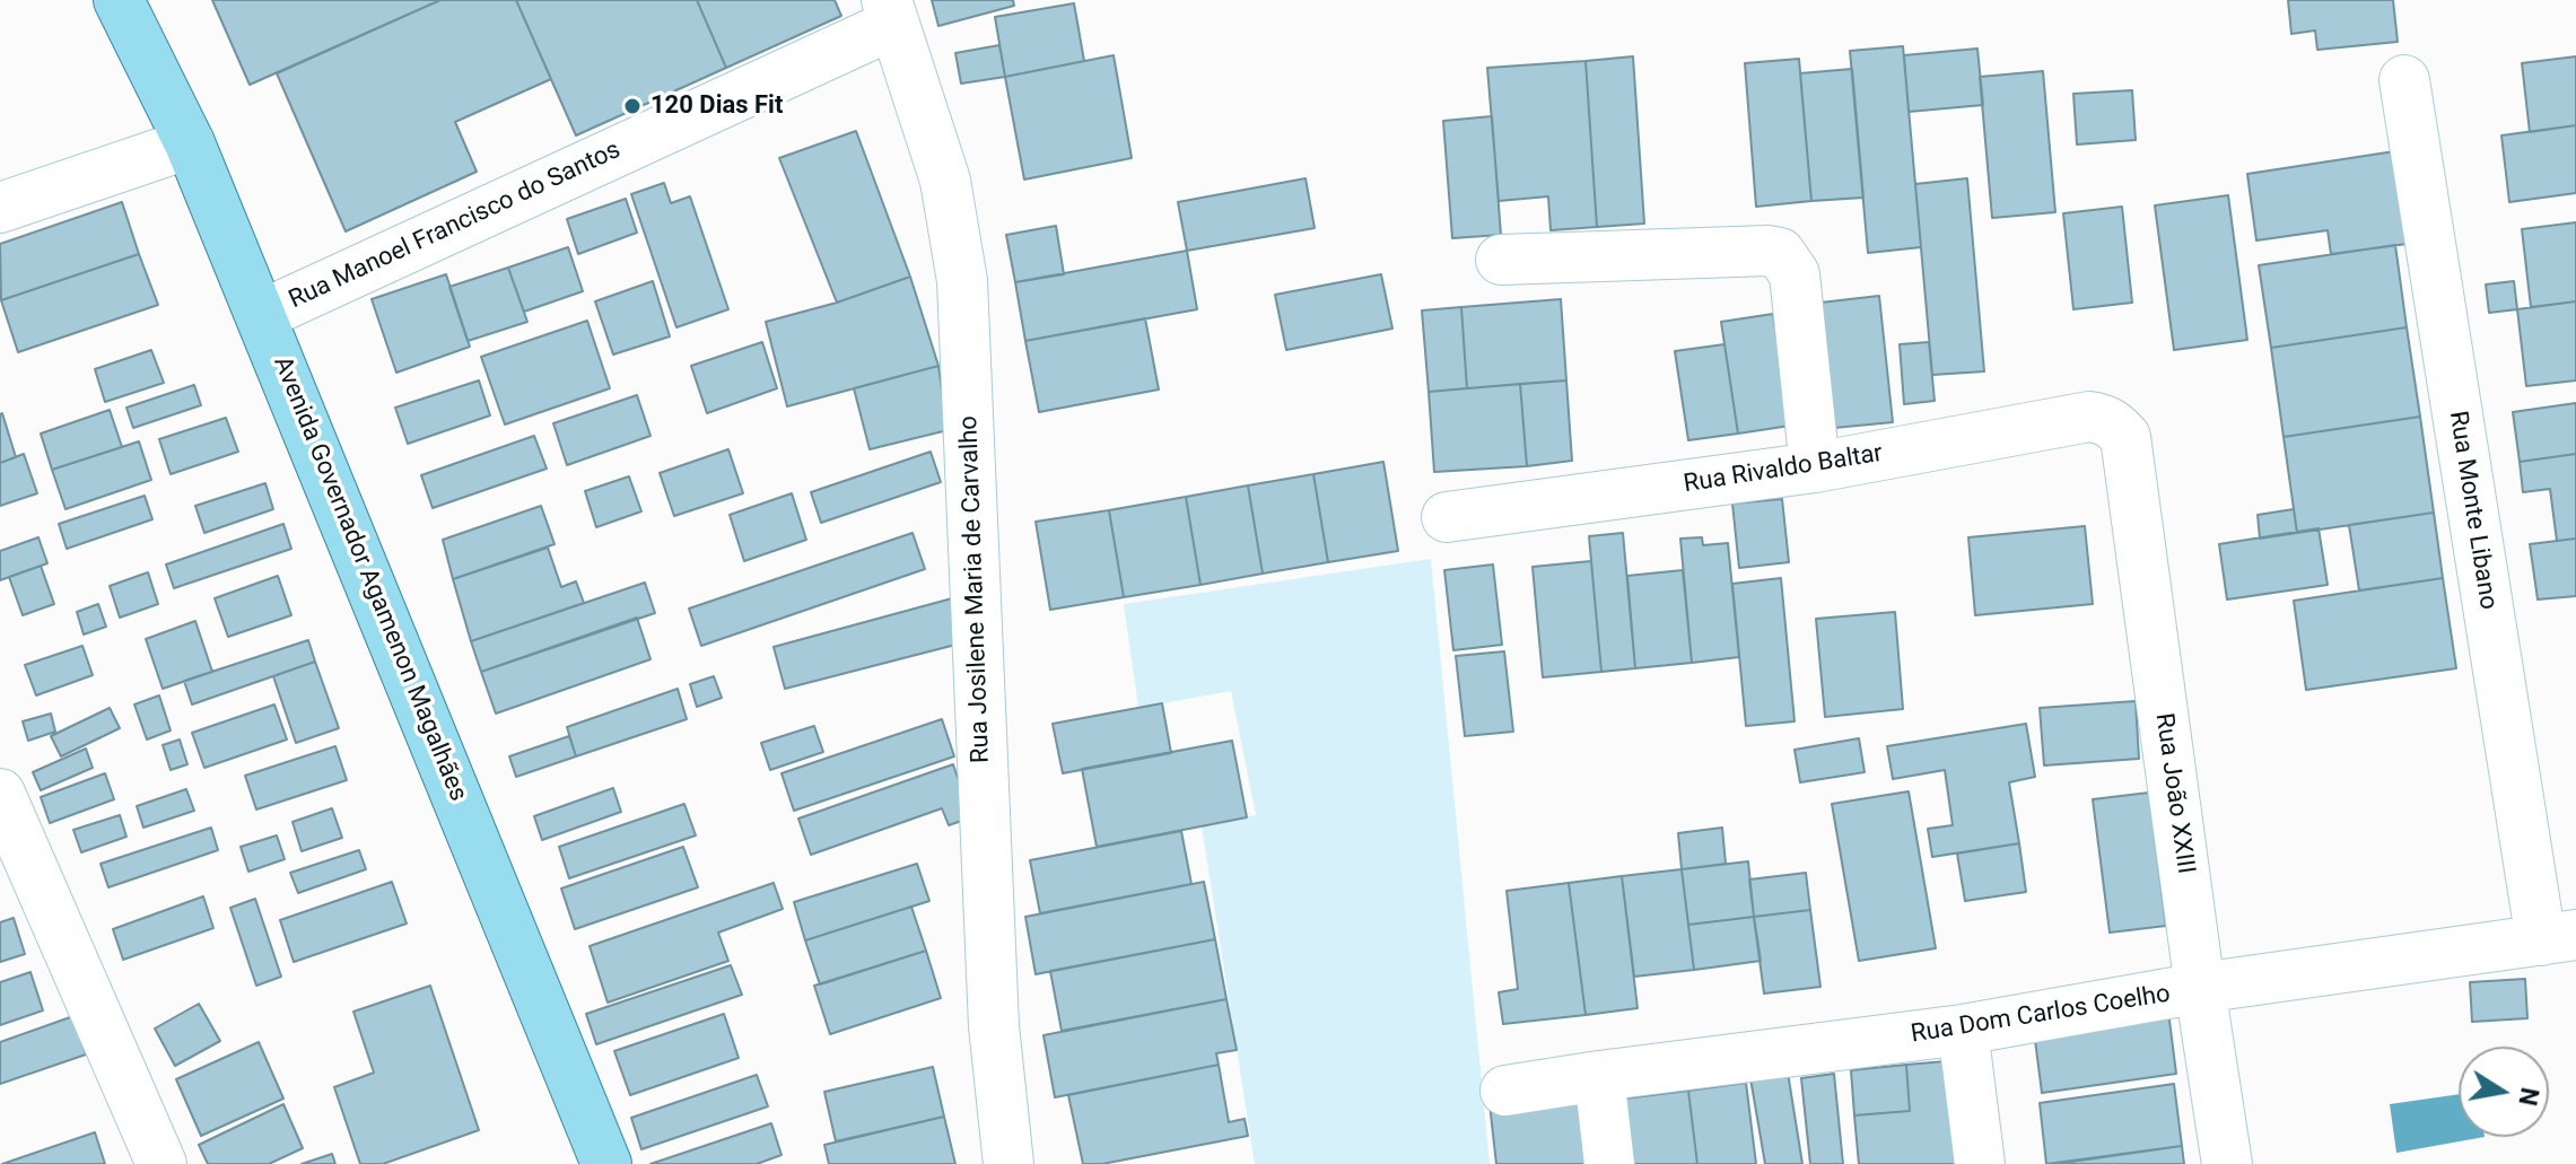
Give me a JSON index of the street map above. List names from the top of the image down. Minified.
{"streets":{"main road":["Avenida Governador Agamenon Magalhães"],"street":["Rua Manoel Francisco do Santos","Rua Rivaldo Baltar","Rua Monte Libano","Rua Josilene Maria de Carvalho","Rua João XXIII","Rua Dom Carlos Coelho"]},"crossings":[["Rua Manoel Francisco do Santos","Avenida Governador Agamenon Magalhães"],["Rua Manoel Francisco do Santos","Rua Josilene Maria de Carvalho"],["Rua Rivaldo Baltar","Rua João XXIII"],["Rua Monte Libano","Rua Dom Carlos Coelho"],["Rua João XXIII","Rua Dom Carlos Coelho"]],"places":["120 Dias Fit"],"north":"right"}
